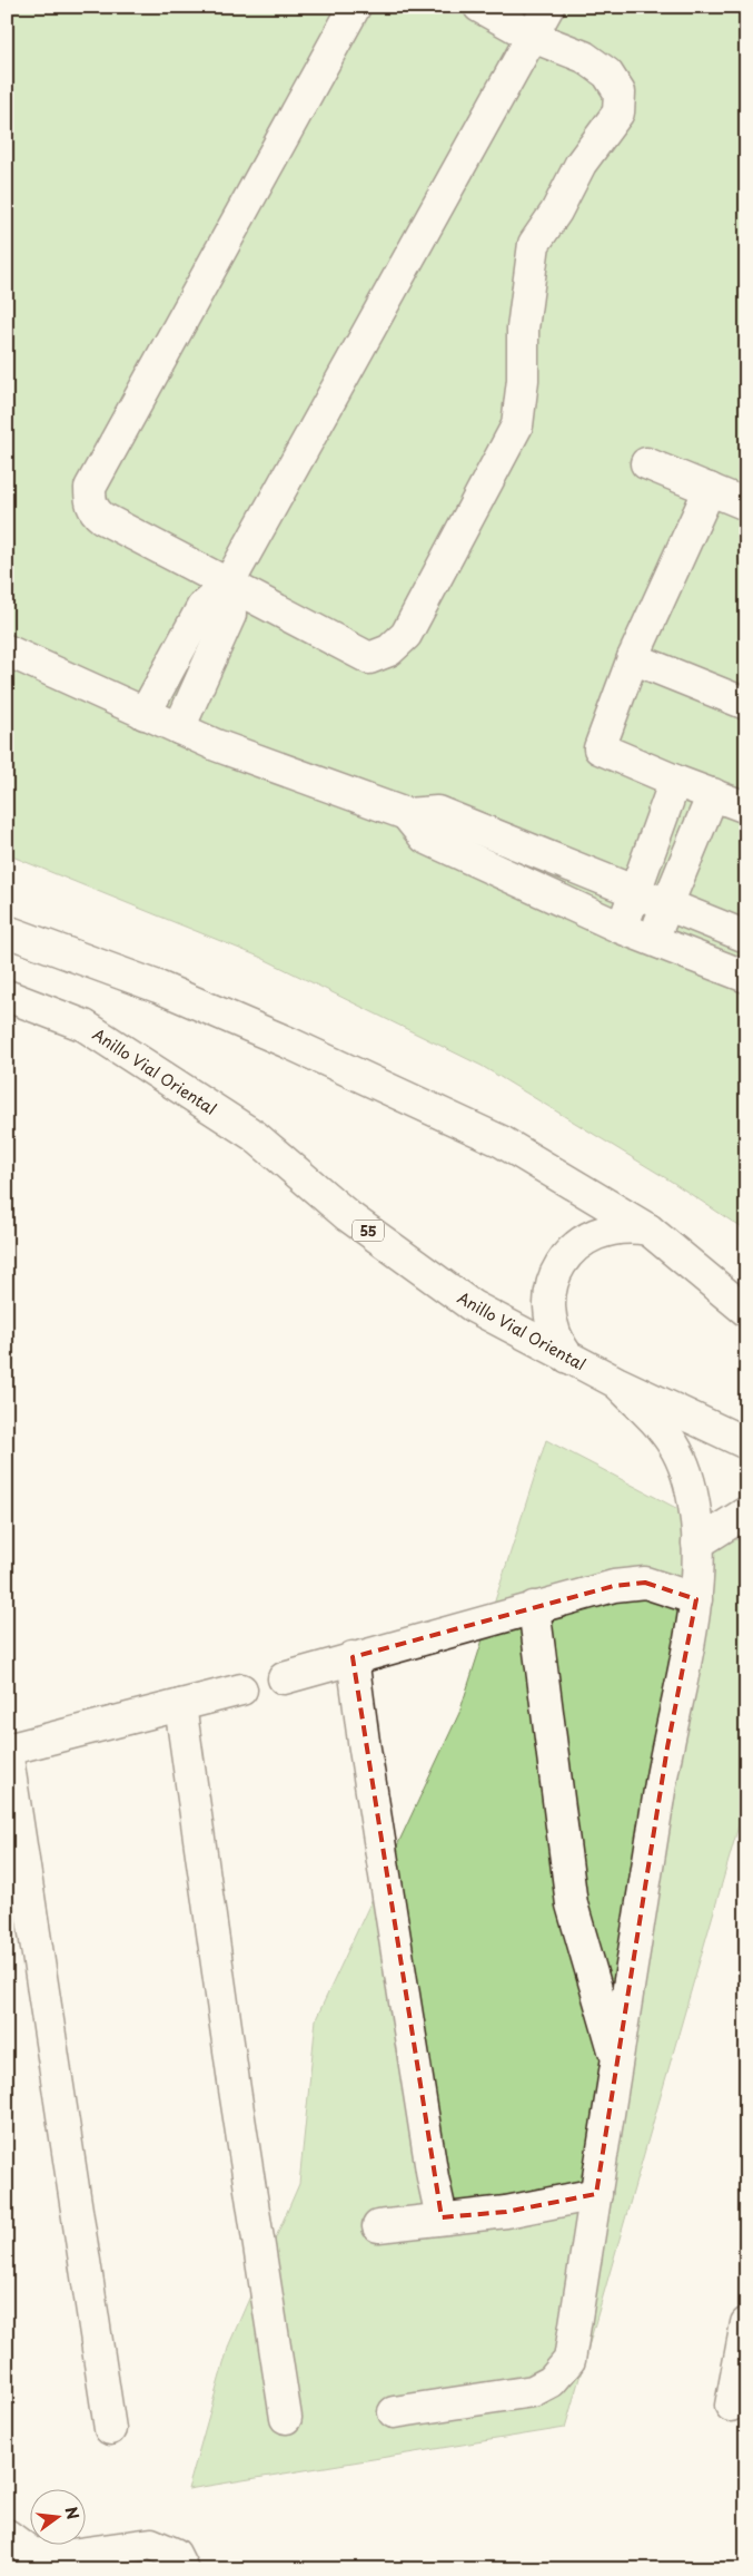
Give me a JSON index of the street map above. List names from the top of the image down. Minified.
{"streets":{"main road":["Anillo Vial Oriental","55"]},"north":"right"}
